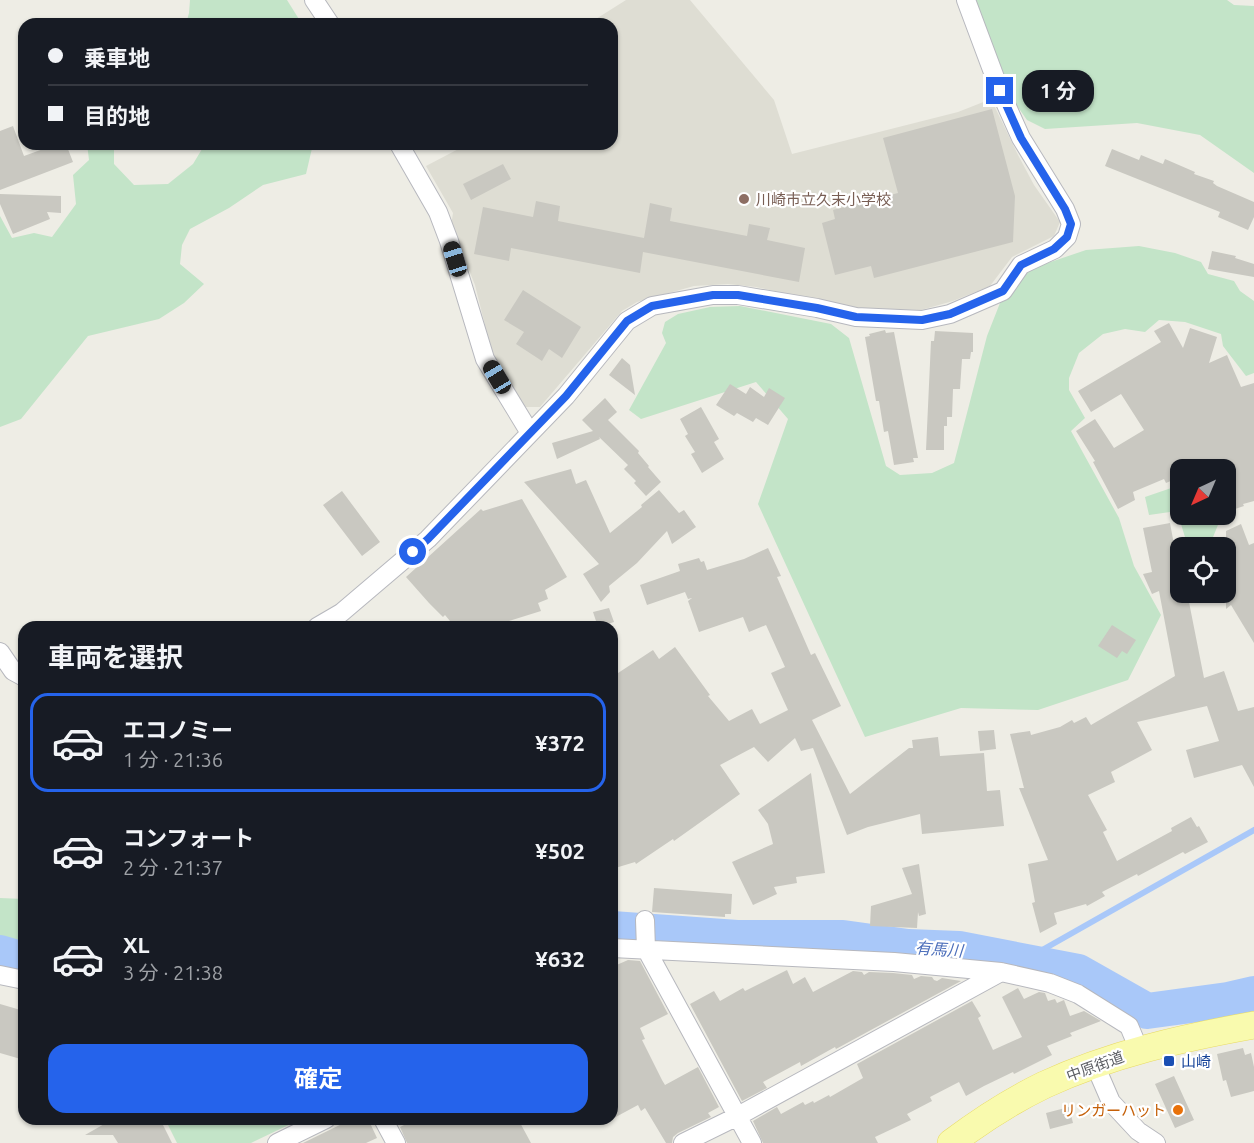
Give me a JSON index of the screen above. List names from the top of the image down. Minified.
{"streets":{"main road":["中原街道"]},"water":["有馬川"],"places":{"other":["川崎市立久末小学校","リンガーハット"],"transit":["山崎"]},"north":"bottom left","page":{"banner":["乗車地","目的地"],"bubble":"1 分","heading":"車両を選択","list":[{"name":"エコノミー","note":"1 分 · 21:36","value":"¥372"},{"name":"コンフォート","note":"2 分 · 21:37","value":"¥502"},{"name":"XL","note":"3 分 · 21:38","value":"¥632"}],"buttons":"確定"}}
